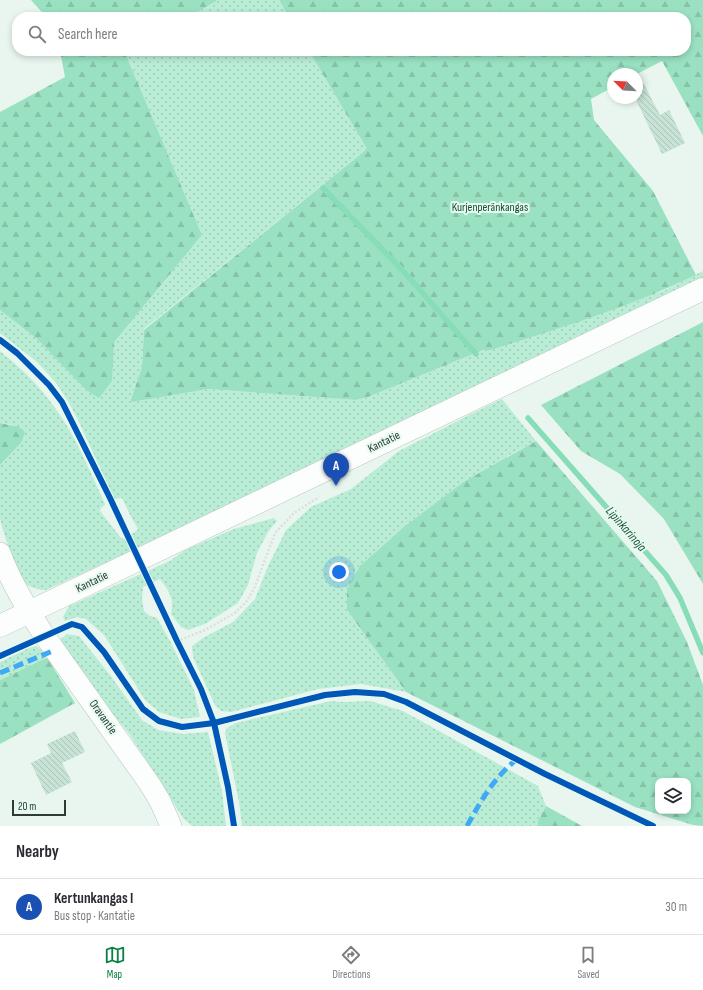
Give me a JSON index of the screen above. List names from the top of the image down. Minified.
{"streets":{"main road":["Kantatie"],"street":["Oravantie"]},"crossings":[["Kantatie","Oravantie"]],"water":["Lipinkarinoja"],"parks":["Kurjenperänkangas"],"scale_bar":"20 m","north":"top left","page":{"search":"Search here","pins":"A","scale":"20 m","heading":"Nearby","list":[{"mark":"A","name":"Kertunkangas I","note":"Bus stop · Kantatie","value":"30 m"}],"nav":["Map","Directions","Saved"]}}
